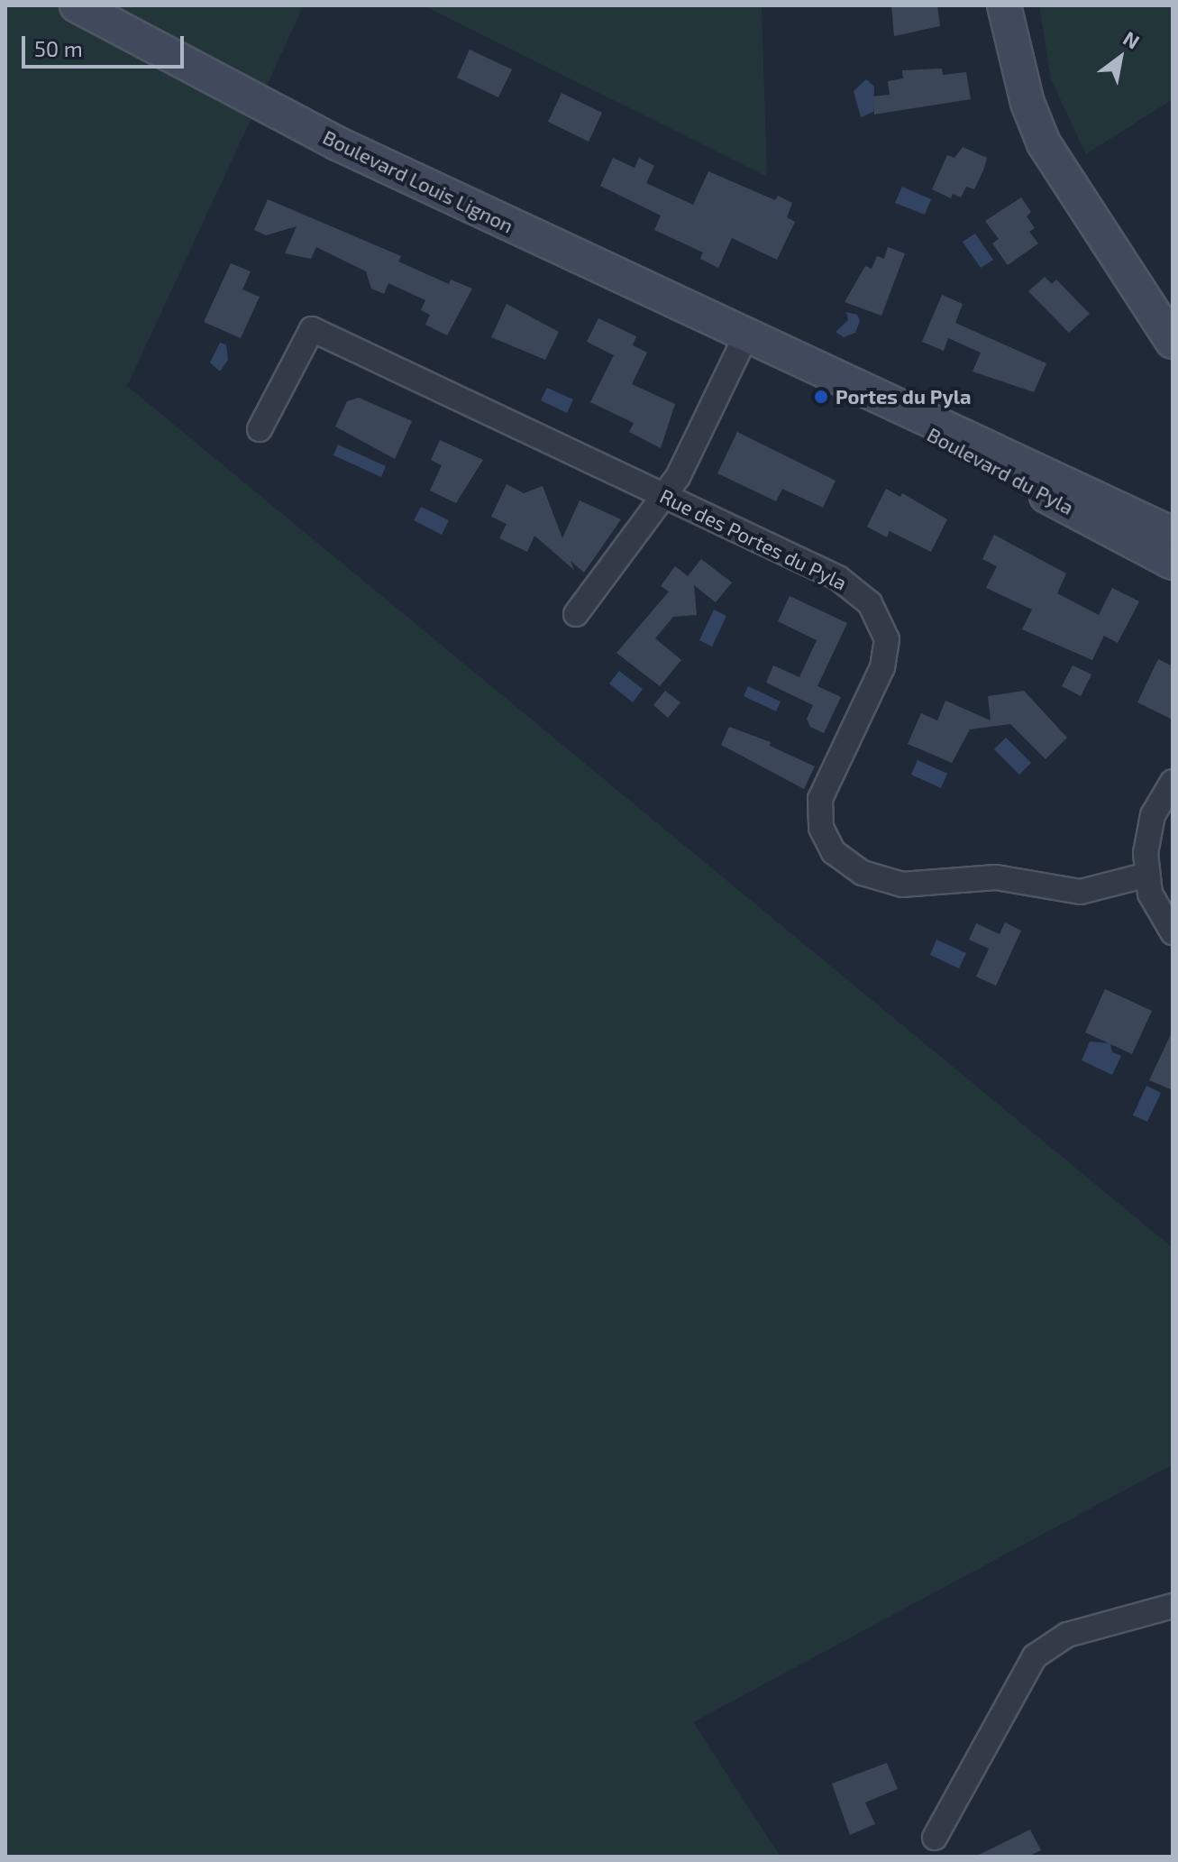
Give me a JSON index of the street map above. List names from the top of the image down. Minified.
{"streets":{"main road":["Boulevard Louis Lignon","Boulevard du Pyla"],"street":["Rue des Portes du Pyla"]},"crossings":[["Boulevard Louis Lignon","Boulevard du Pyla"]],"places":["Portes du Pyla"],"scale_bar":"50 m","north":"top right"}
